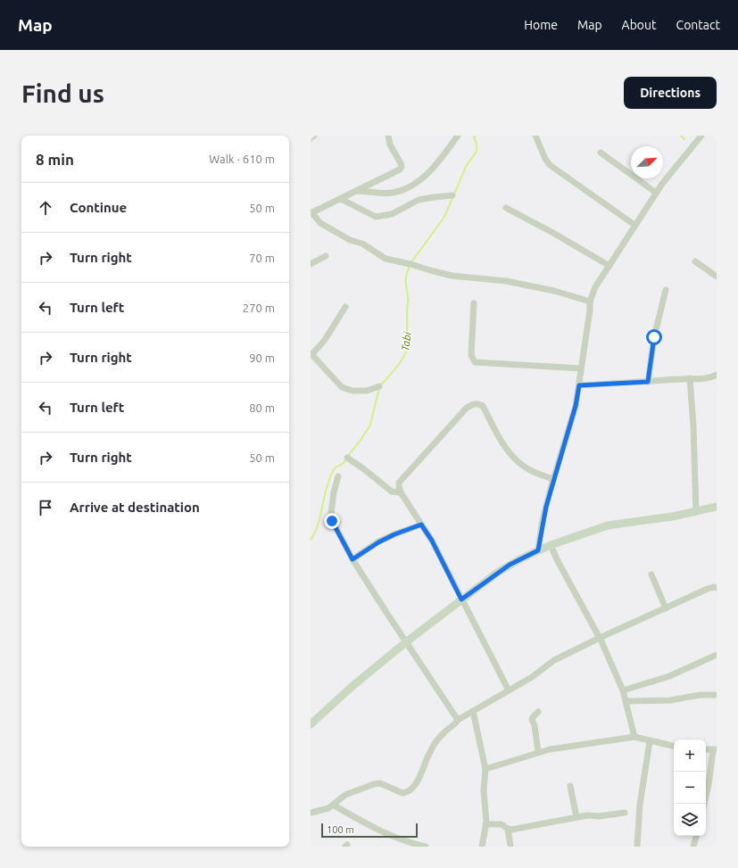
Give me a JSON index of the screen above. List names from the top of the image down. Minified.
{"water":["Tabi"],"scale_bar":"100 m","north":"top right","page":{"header":"Map","nav":["Home","Map","About","Contact"],"buttons":"Directions","title":"Find us","heading":["8 min","Walk · 610 m"],"list":[["Continue","50 m"],["Turn right","70 m"],["Turn left","270 m"],["Turn right","90 m"],["Turn left","80 m"],["Turn right","50 m"],"Arrive at destination"],"map_buttons":["+","−"],"scale":"100 m"}}
